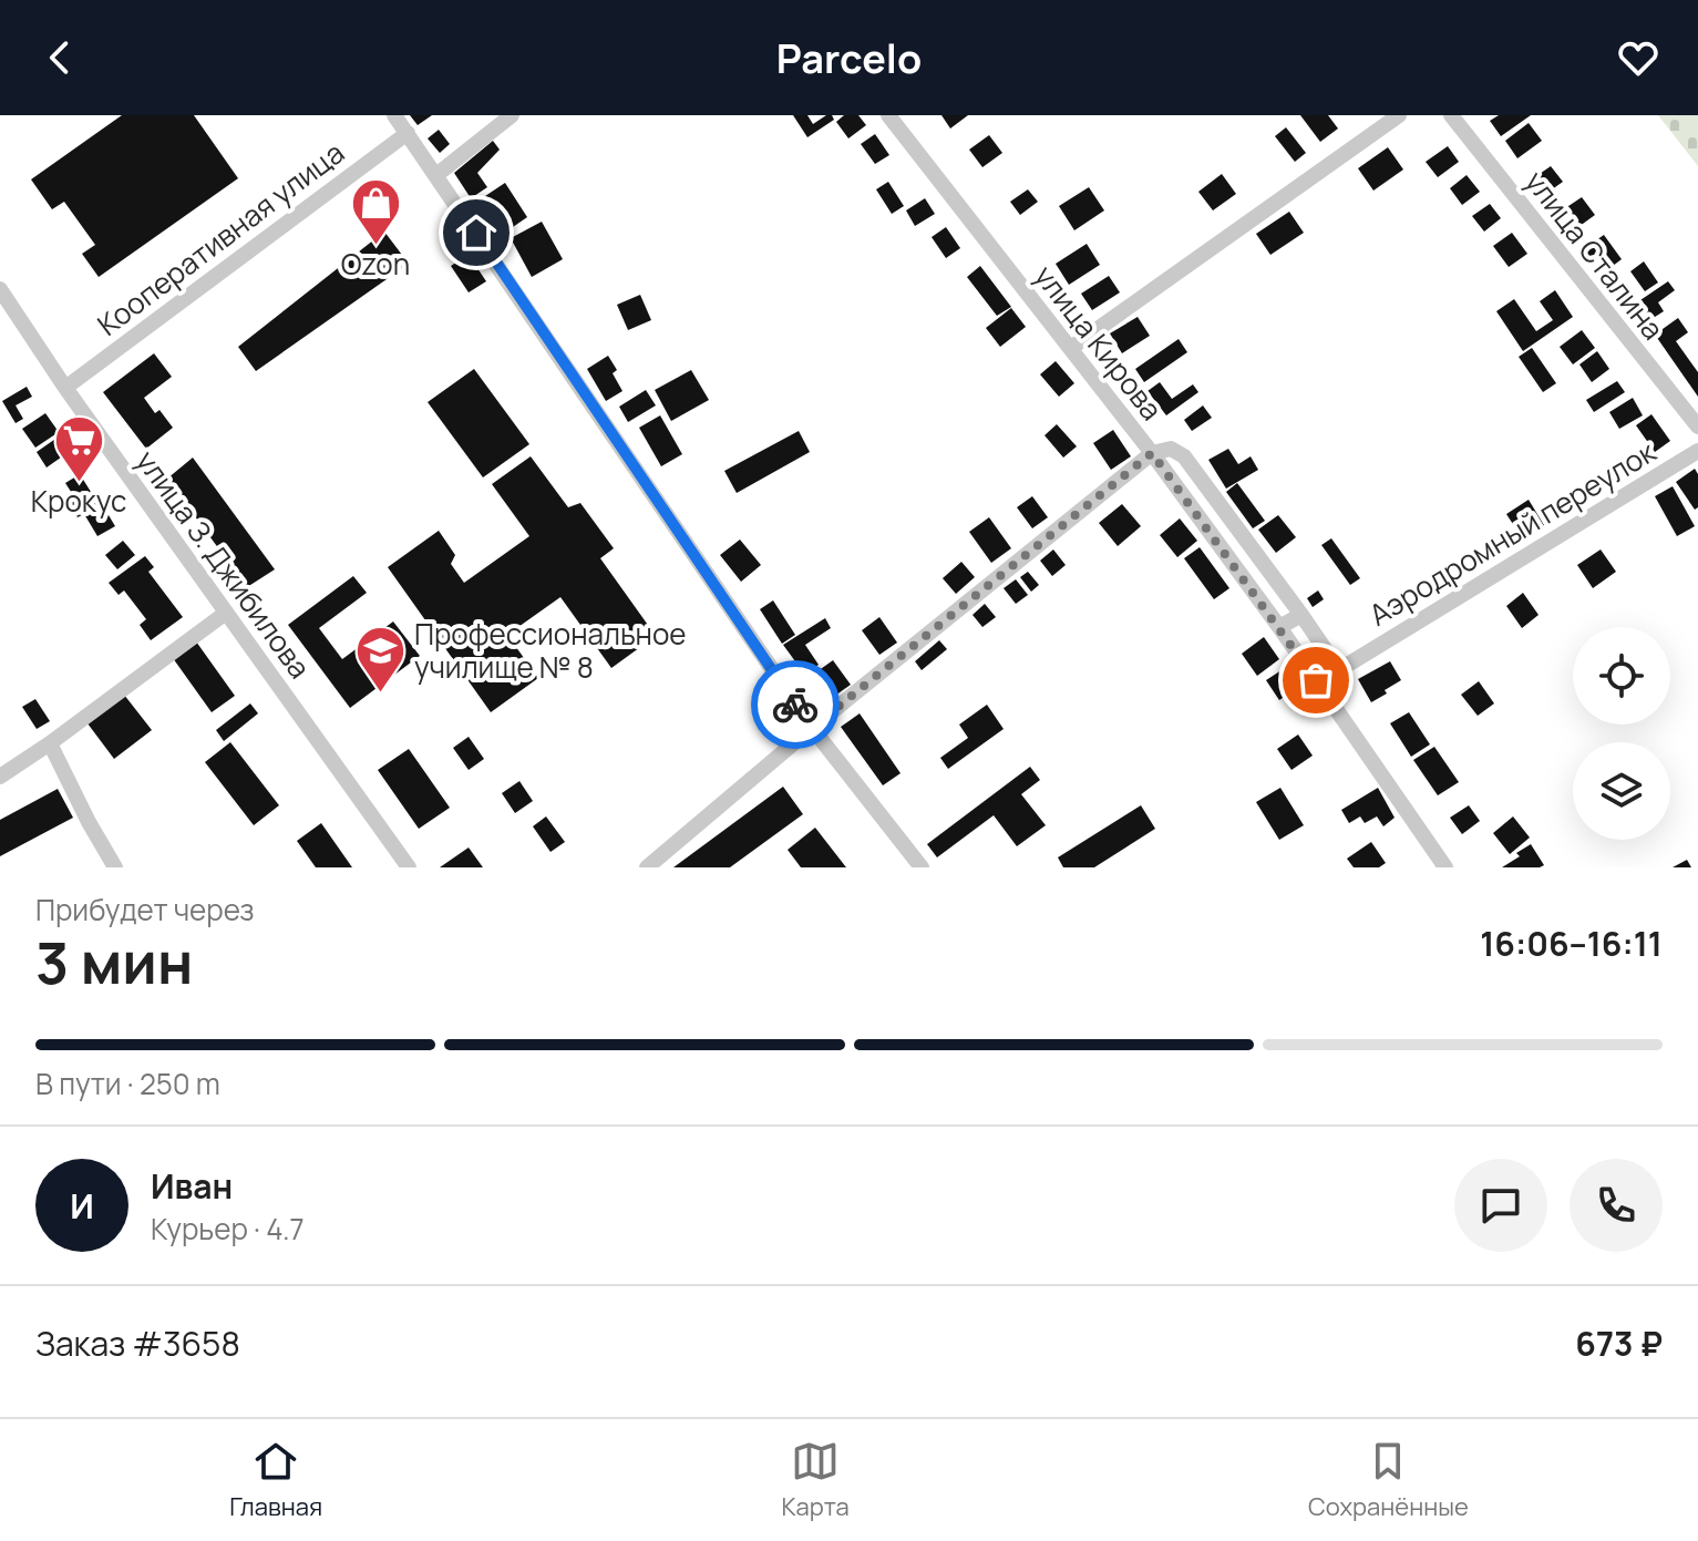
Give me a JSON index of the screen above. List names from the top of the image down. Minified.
{"streets":{"street":["Кооперативная улица","улица Сталина","улица Кирова","Аэродромный переулок","улица З. Джибилова"]},"crossings":[["Кооперативная улица","улица З. Джибилова"],["улица Кирова","Аэродромный переулок"]],"places":{"shop":["Ozon"],"supermarket":["Крокус"],"school or university":["Профессиональное училище № 8"]},"page":{"header":"Parcelo","heading":["3 мин","Прибудет через","16:06–16:11"],"panel":["Иван","Курьер · 4.7","Заказ #3658","673 ₽"],"bar":"В пути · 250 m","round":"И","tabs":["Главная","Карта","Сохранённые"]}}
